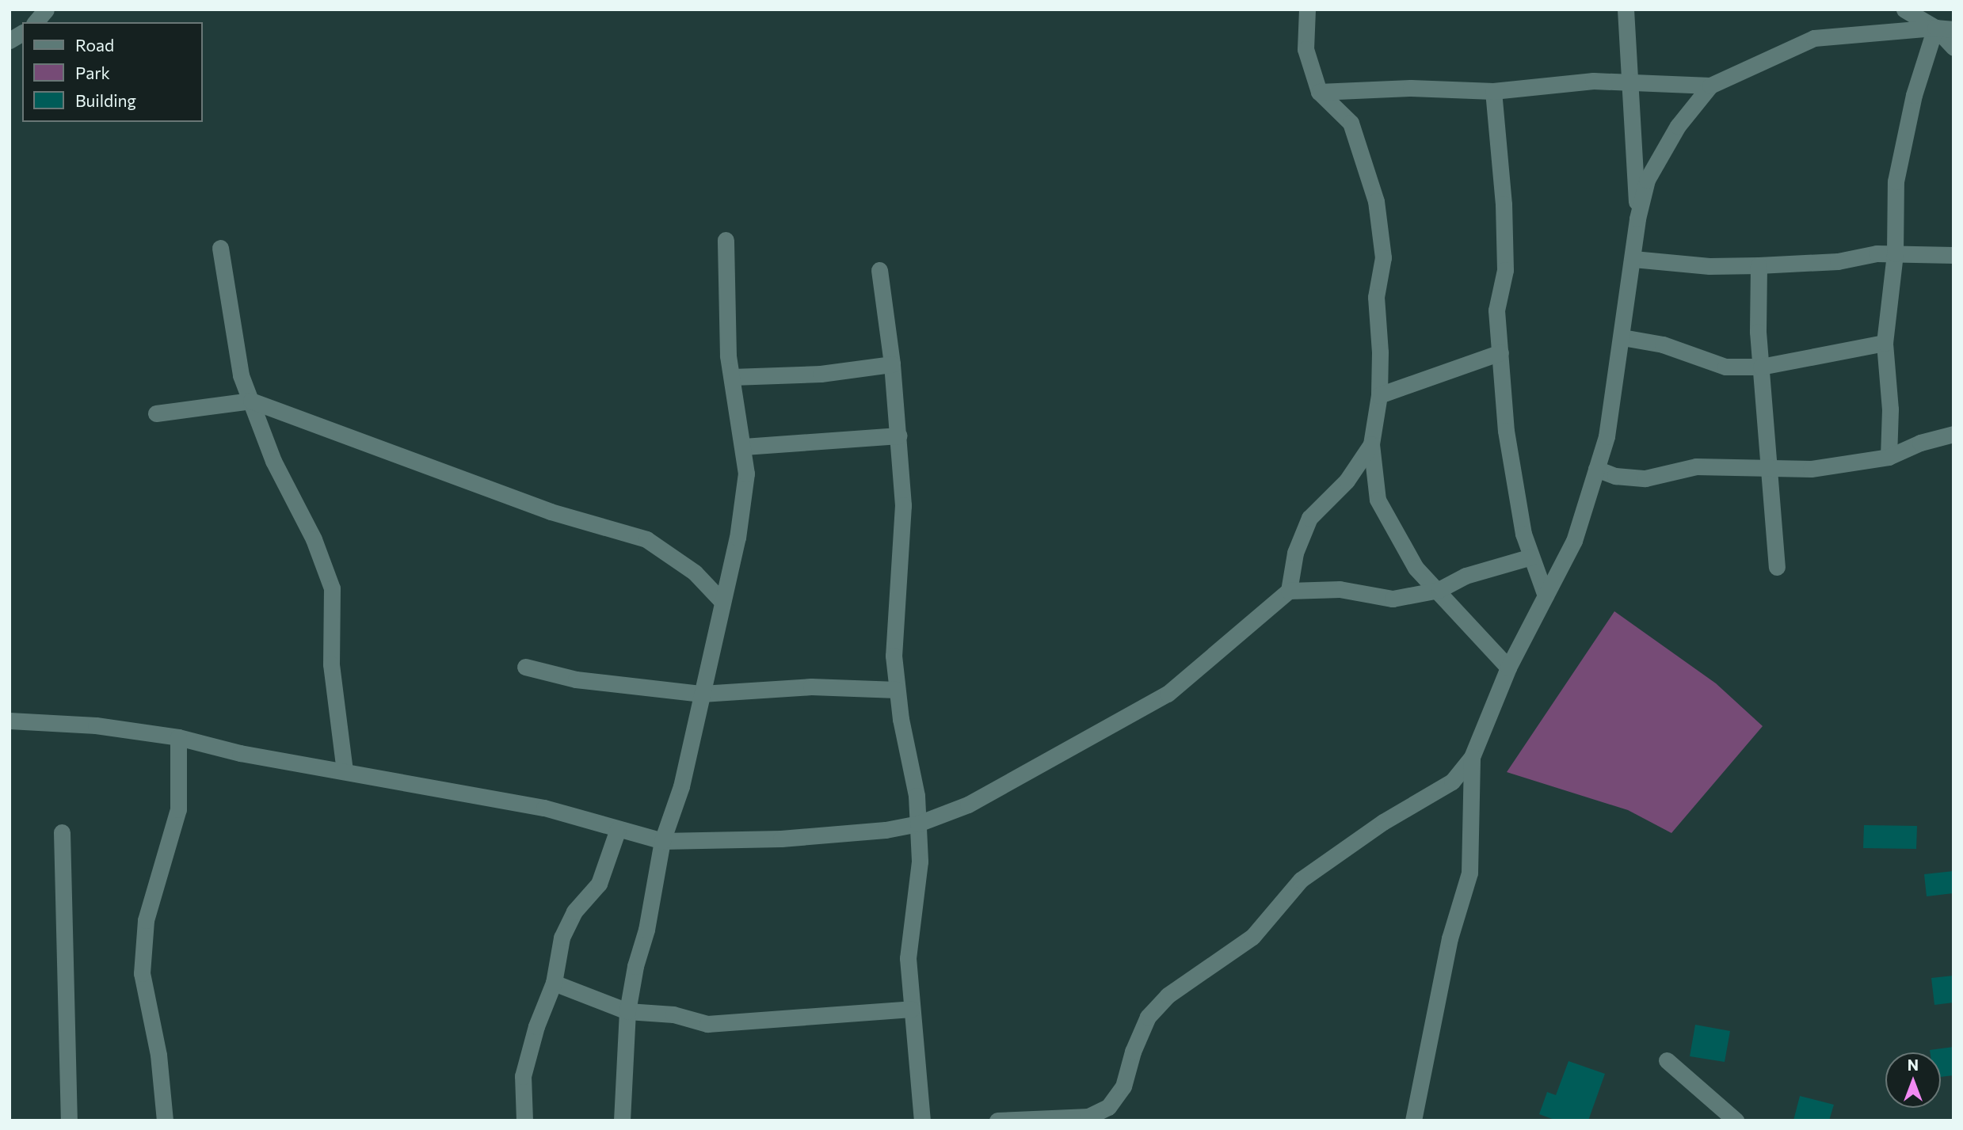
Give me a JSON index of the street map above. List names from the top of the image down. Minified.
{"legend":["Road","Park","Building"],"north":"top"}
